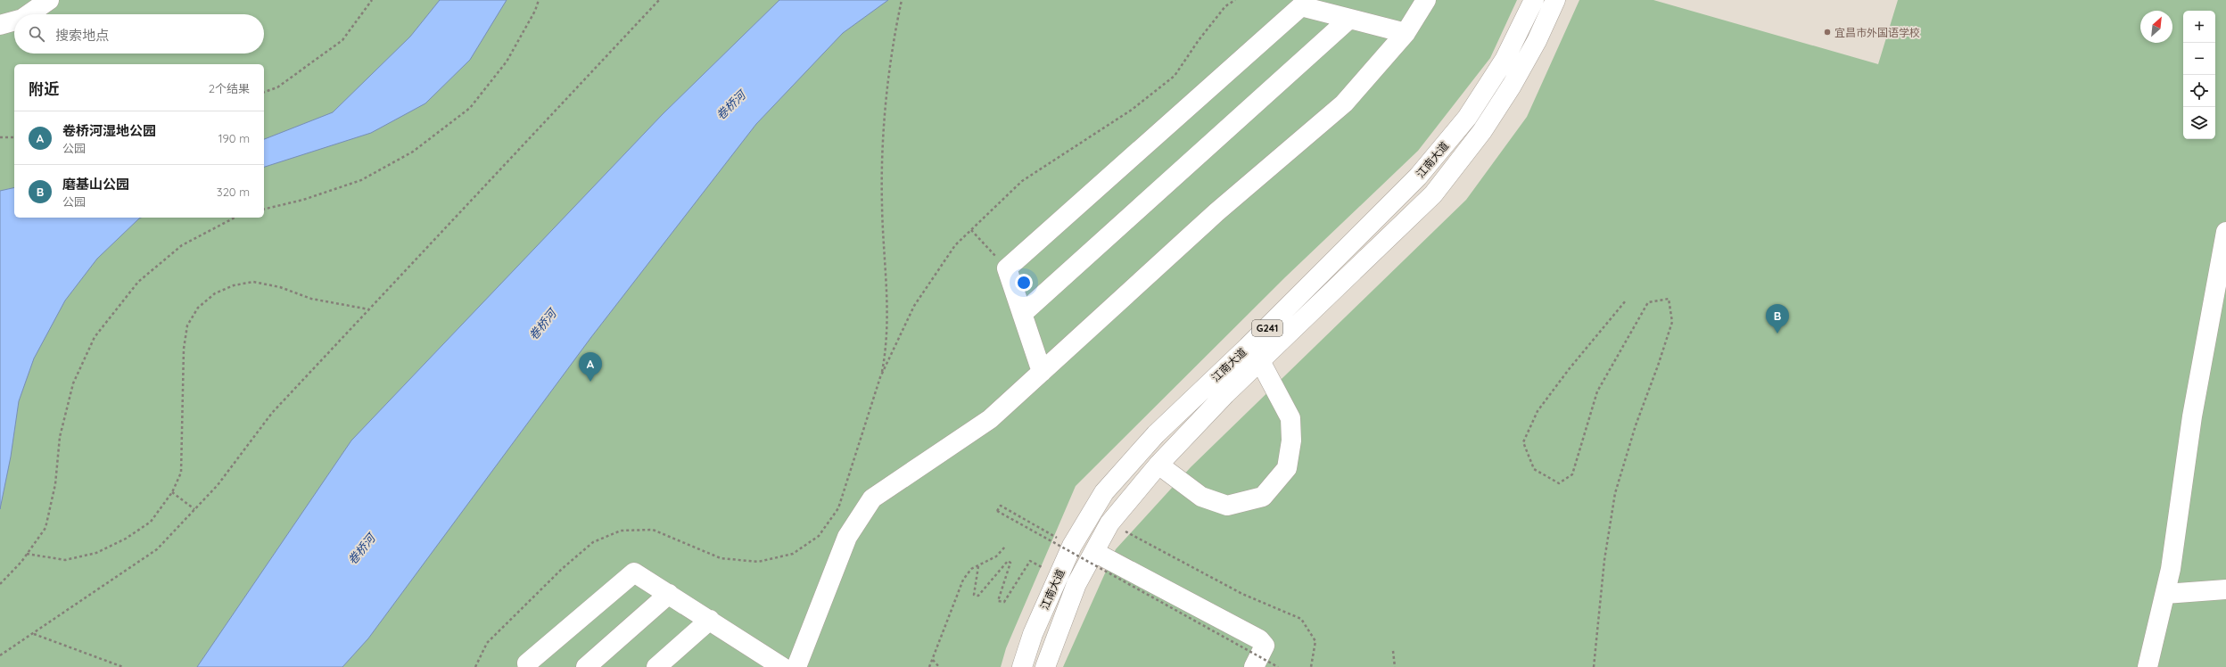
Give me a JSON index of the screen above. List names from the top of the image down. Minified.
{"streets":{"main road":["江南大道","G241"]},"water":["卷桥河"],"places":["宜昌市外国语学校"],"north":"top right","page":{"map_buttons":["+","−"],"search":"搜索地点","heading":["附近","2个结果"],"list":[{"mark":"A","name":"卷桥河湿地公园","note":"公园","value":"190 m"},{"mark":"B","name":"磨基山公园","note":"公园","value":"320 m"}],"pins":["B","A"]}}
